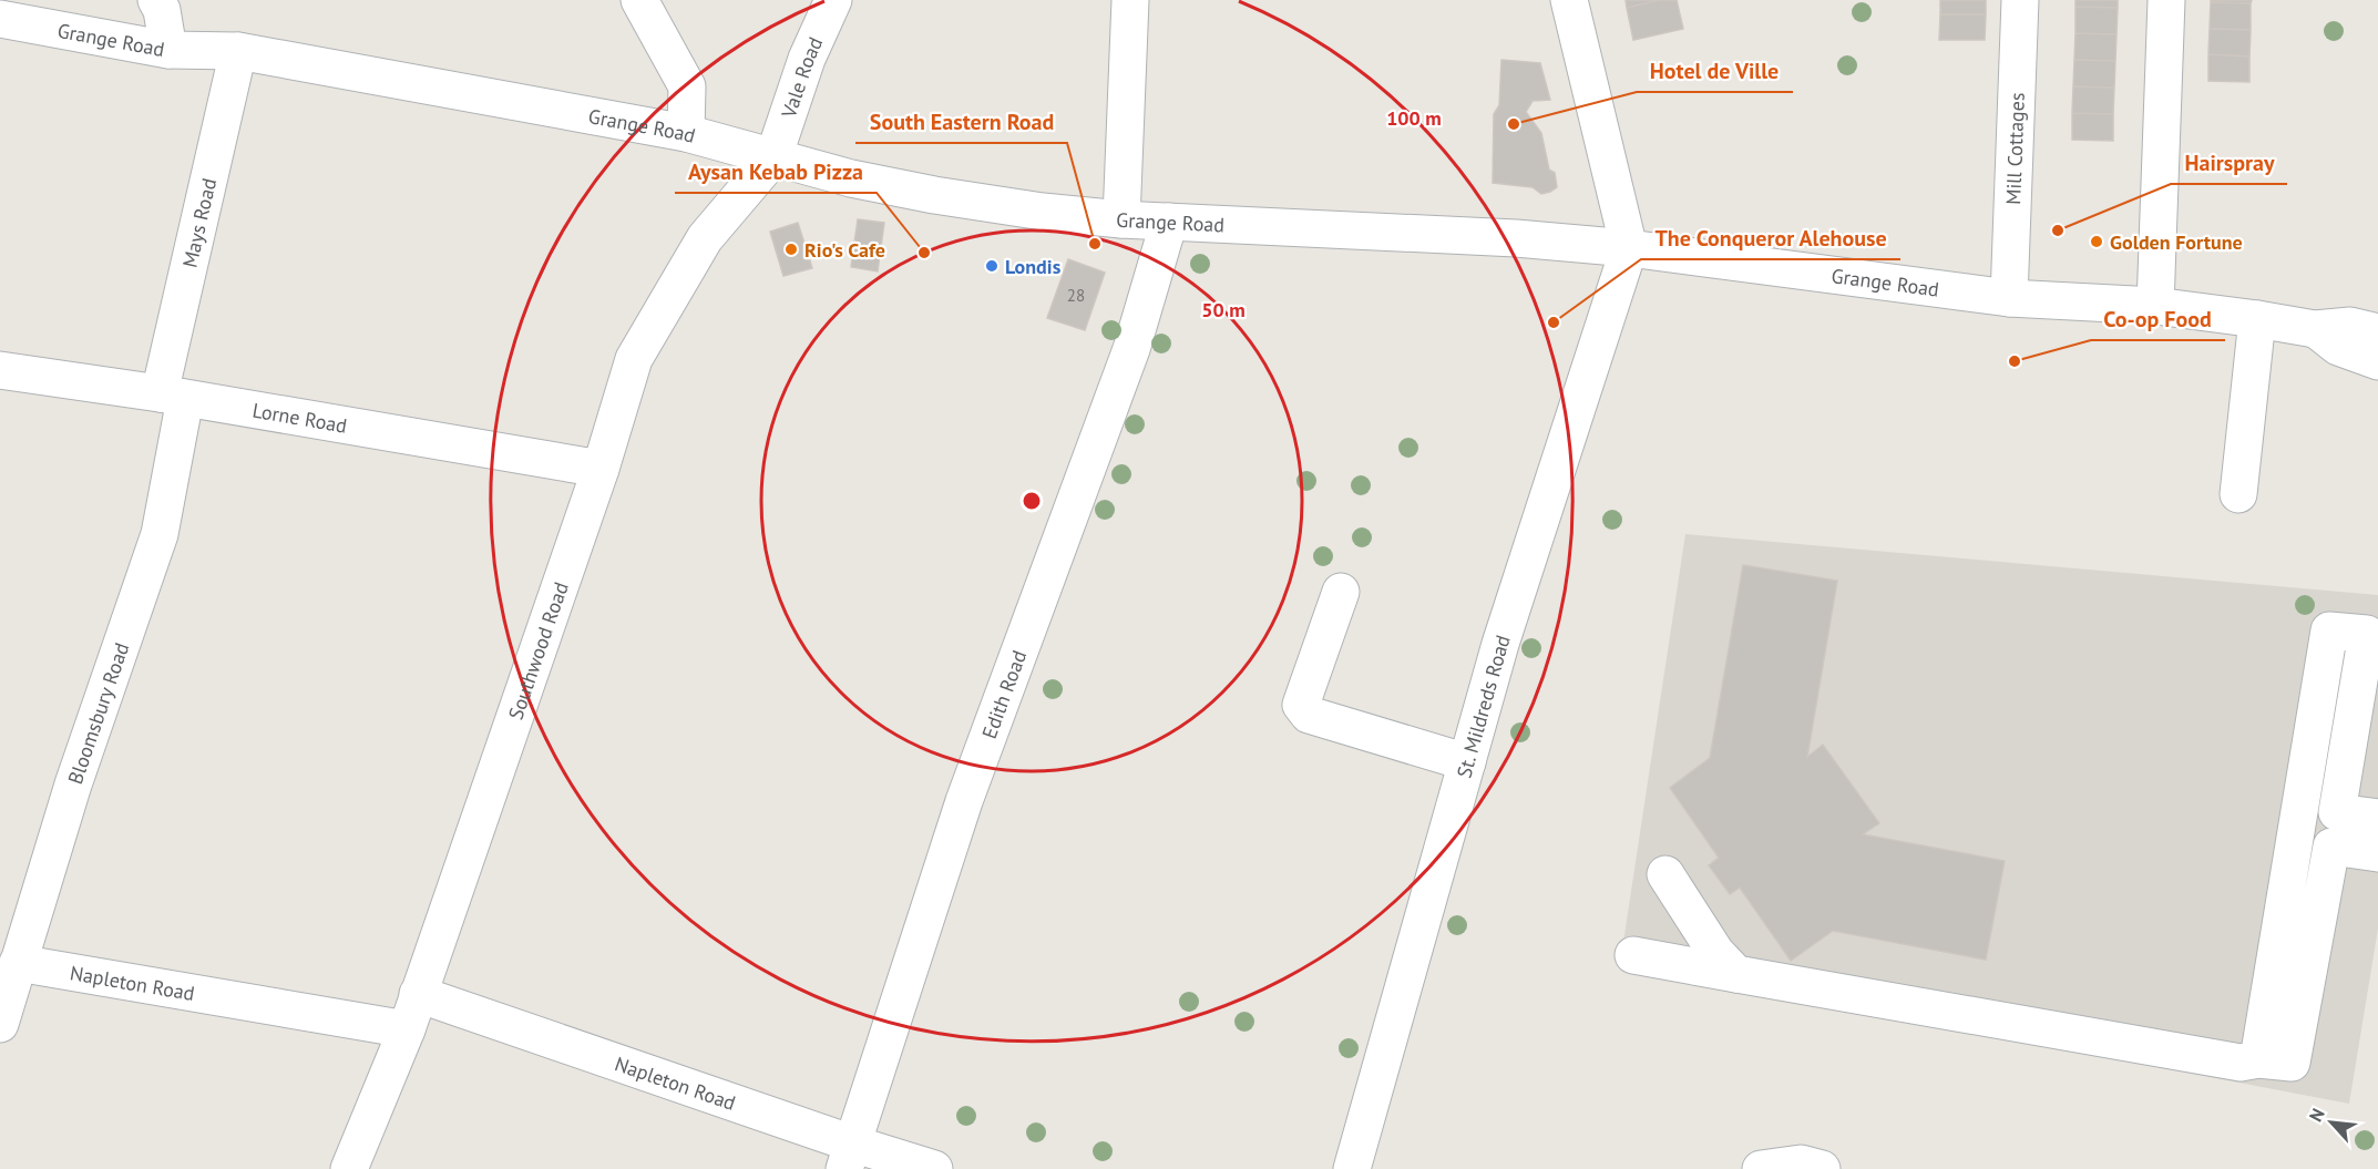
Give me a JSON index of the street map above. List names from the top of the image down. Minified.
{"streets":{"street":["Grange Road","Vale Road","Mill Cottages","Mays Road","Lorne Road","Southwood Road","Edith Road","St. Mildreds Road","Bloomsbury Road","Napleton Road"]},"crossings":[["Grange Road","Vale Road"],["Grange Road","Mill Cottages"],["Grange Road","Mays Road"],["Grange Road","Southwood Road"],["Grange Road","Edith Road"],["Grange Road","St. Mildreds Road"],["Vale Road","Southwood Road"],["Mays Road","Lorne Road"],["Mays Road","Bloomsbury Road"],["Lorne Road","Southwood Road"],["Lorne Road","Bloomsbury Road"],["Southwood Road","Napleton Road"],["Edith Road","Napleton Road"],["Bloomsbury Road","Napleton Road"]],"places":["Hotel de Ville","Hairspray","Golden Fortune","South Eastern Road","Rio's Cafe","Aysan Kebab Pizza","Londis","The Conqueror Alehouse","Co-op Food"],"house_numbers":["28"],"north":"top left","rings":["100 m","50 m"]}
